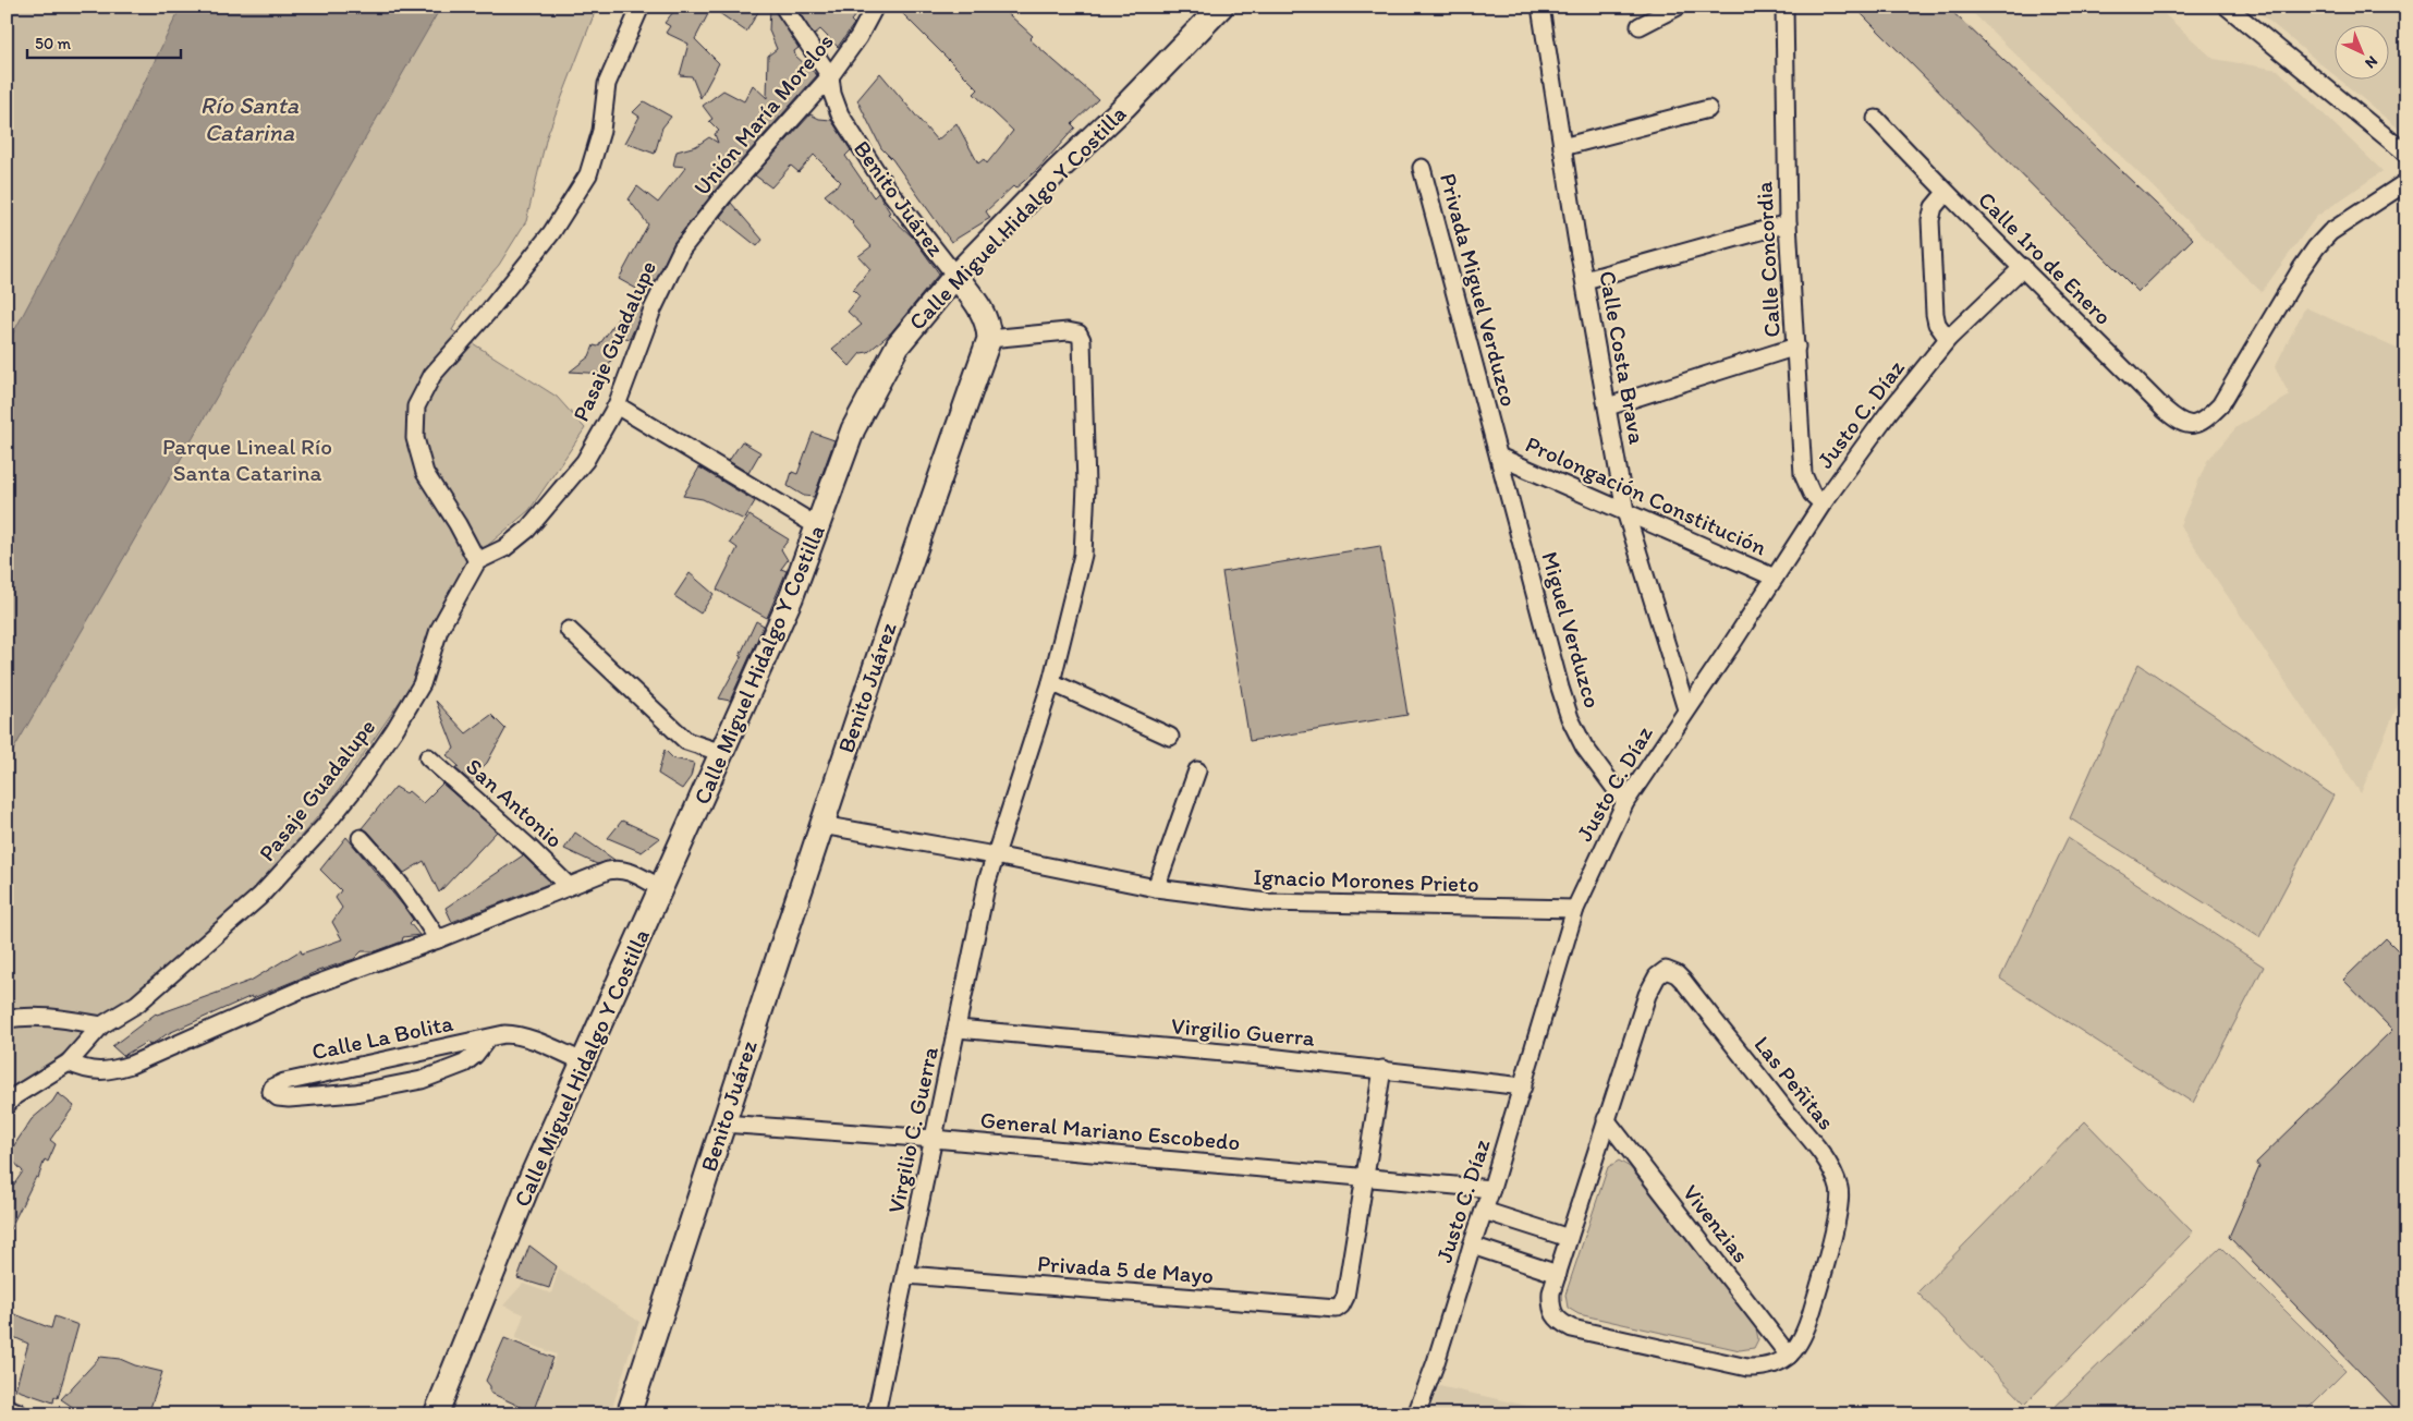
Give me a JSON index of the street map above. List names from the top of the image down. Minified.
{"streets":{"street":["Unión María Morelos","Benito Juárez","Calle Miguel Hidalgo Y Costilla","Calle 1ro de Enero","Calle Concordia","Privada Miguel Verduzco","Pasaje Guadalupe","Calle Costa Brava","Justo C. Díaz","Prolongación Constitución","Miguel Verduzco","San Antonio","Ignacio Morones Prieto","Virgilio Guerra","Calle La Bolita","Las Peñitas","Virgilio C. Guerra","General Mariano Escobedo","Vivenzias","Privada 5 de Mayo"]},"crossings":[["Unión María Morelos","Benito Juárez"],["Unión María Morelos","Pasaje Guadalupe"],["Benito Juárez","Calle Miguel Hidalgo Y Costilla"],["Benito Juárez","Ignacio Morones Prieto"],["Benito Juárez","General Mariano Escobedo"],["Calle Miguel Hidalgo Y Costilla","Calle La Bolita"],["Calle 1ro de Enero","Justo C. Díaz"],["Calle Concordia","Justo C. Díaz"],["Privada Miguel Verduzco","Prolongación Constitución"],["Privada Miguel Verduzco","Miguel Verduzco"],["Calle Costa Brava","Justo C. Díaz"],["Calle Costa Brava","Prolongación Constitución"],["Justo C. Díaz","Prolongación Constitución"],["Justo C. Díaz","Miguel Verduzco"],["Justo C. Díaz","Ignacio Morones Prieto"],["Justo C. Díaz","Virgilio Guerra"],["Justo C. Díaz","General Mariano Escobedo"],["Prolongación Constitución","Miguel Verduzco"],["Ignacio Morones Prieto","Virgilio C. Guerra"],["Virgilio Guerra","Virgilio C. Guerra"],["Las Peñitas","Vivenzias"],["Virgilio C. Guerra","General Mariano Escobedo"],["Virgilio C. Guerra","Privada 5 de Mayo"],["General Mariano Escobedo","Privada 5 de Mayo"]],"water":["Río Santa Catarina"],"parks":["Parque Lineal Río Santa Catarina"],"scale_bar":"50 m","north":"bottom right"}
